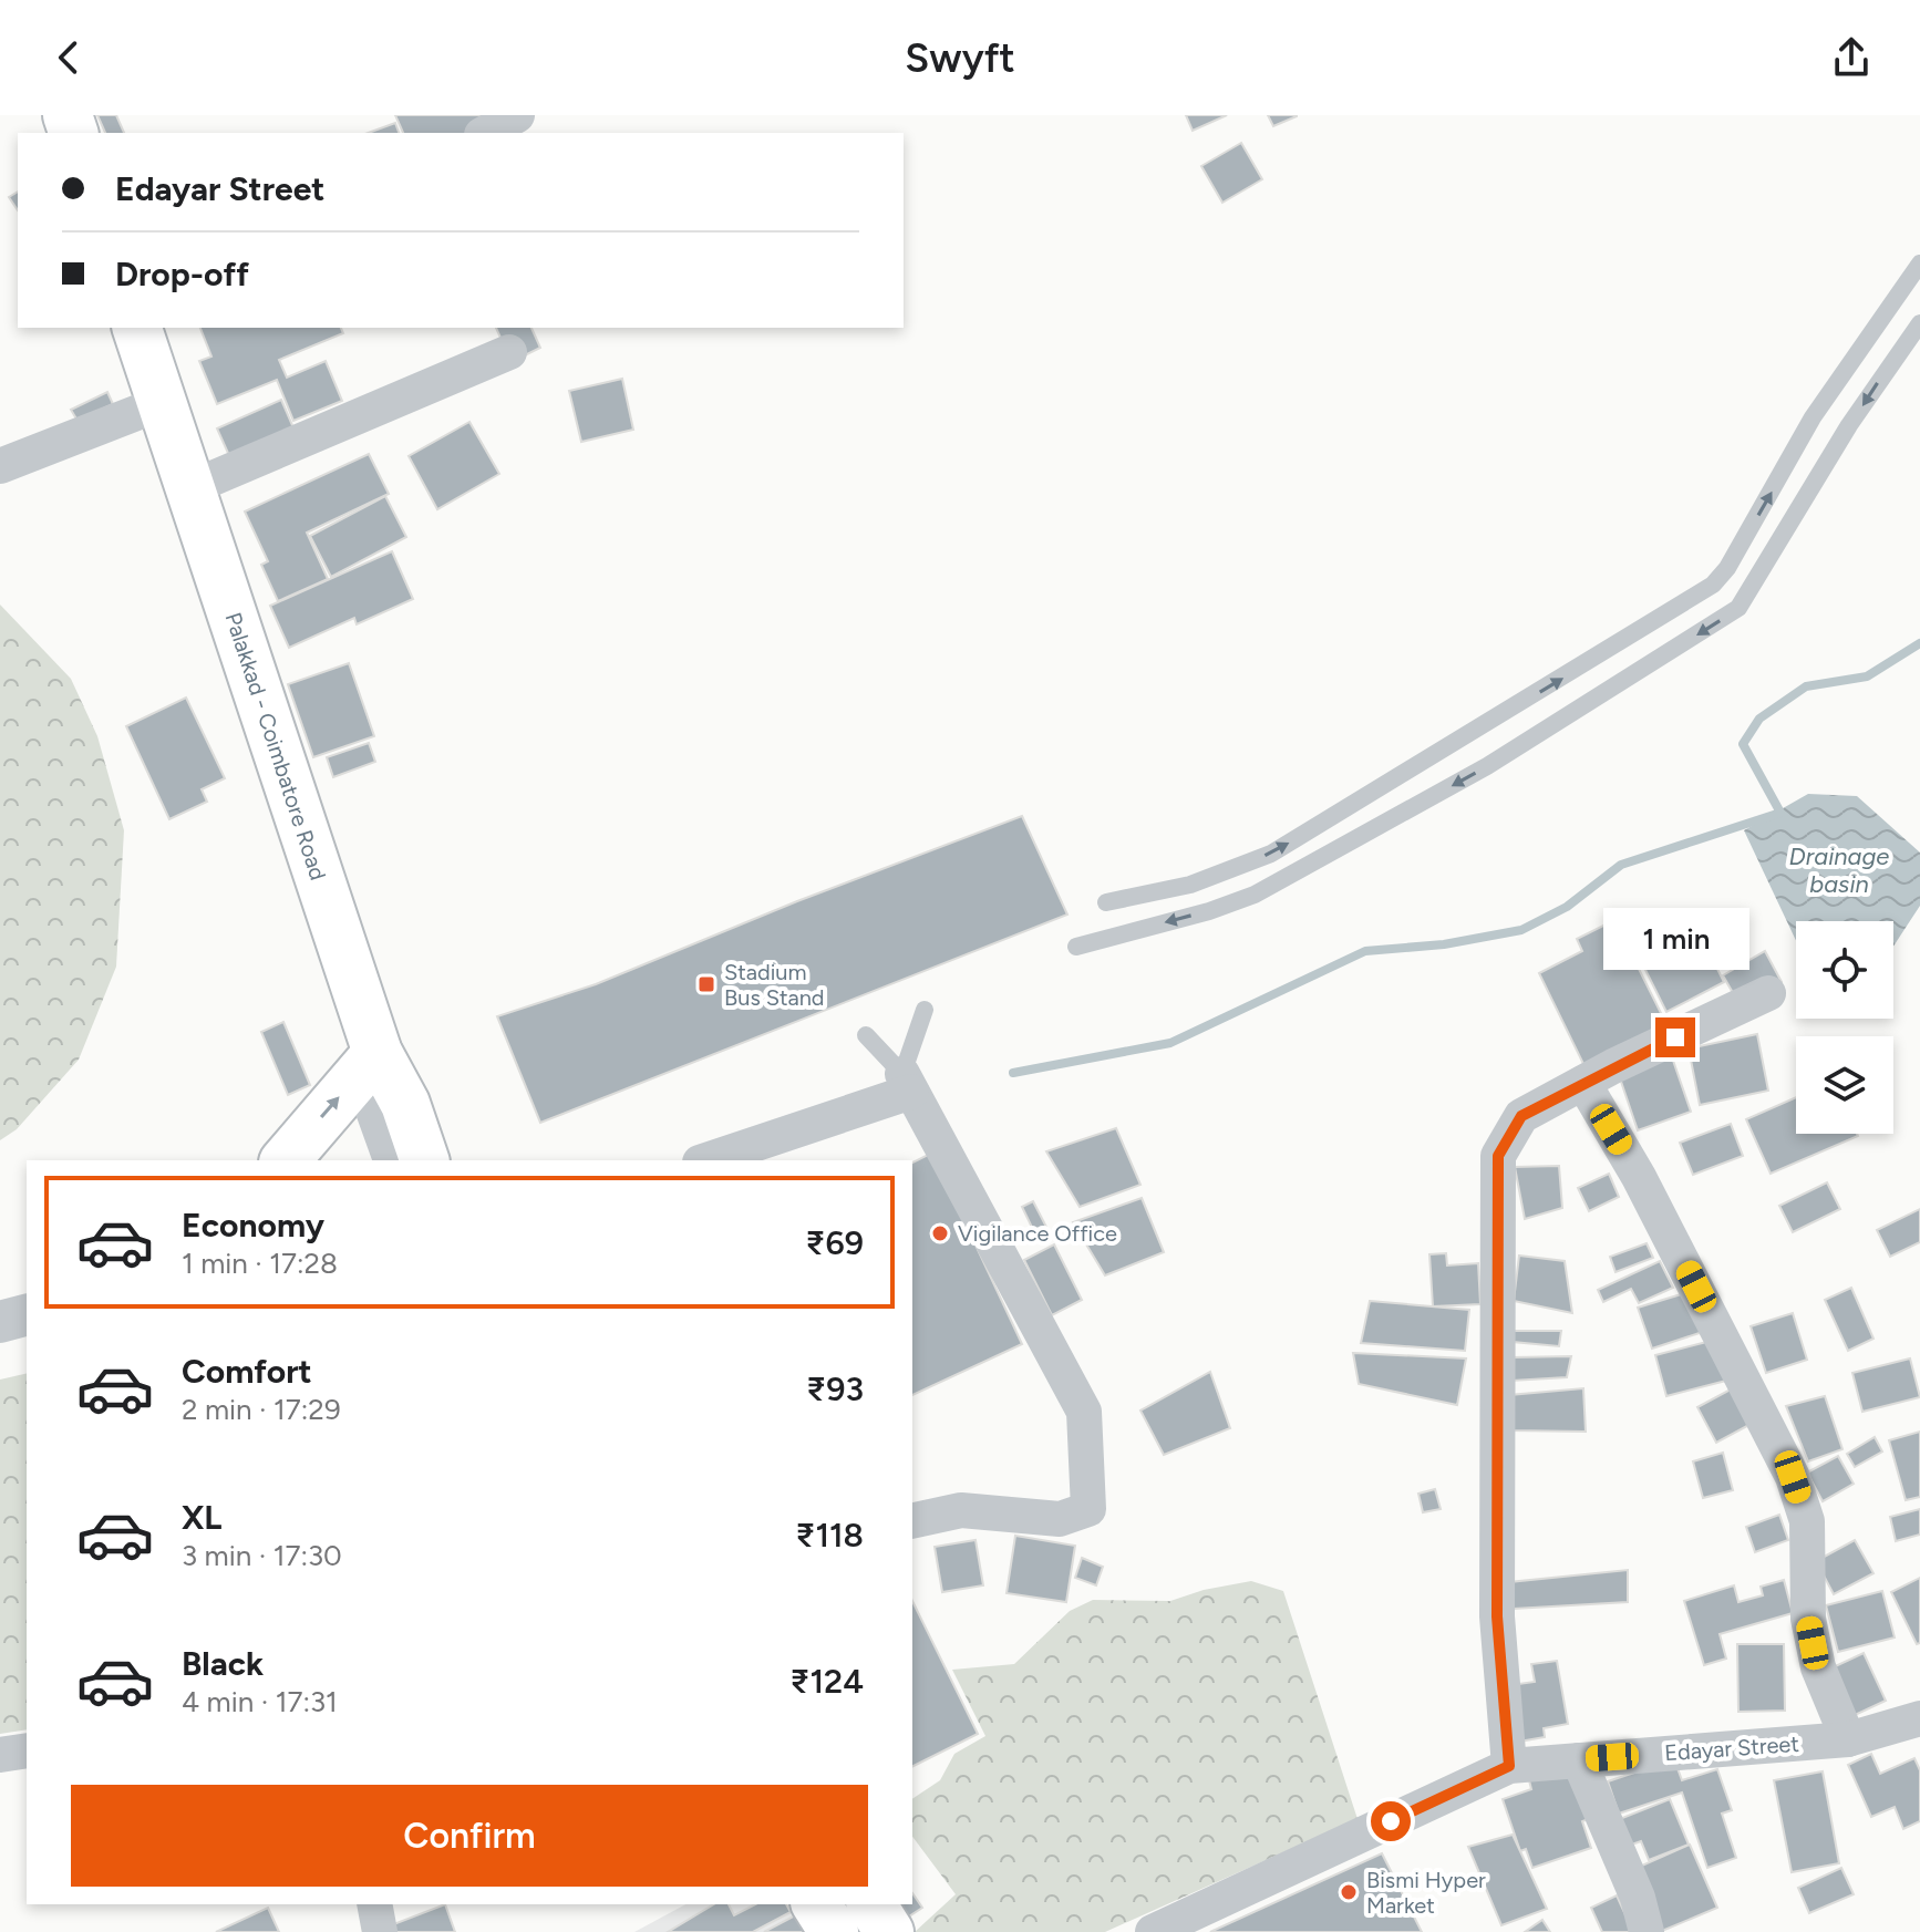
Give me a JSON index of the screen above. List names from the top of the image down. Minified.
{"streets":{"main road":["Palakkad - Coimbatore Road"],"street":["Edayar Street"]},"water":["Drainage basin"],"places":{"transit":["Stadium Bus Stand"],"other":["Vigilance Office","Bismi Hyper Market"]},"page":{"header":"Swyft","banner":["Edayar Street","Drop-off"],"bubble":"1 min","list":[{"name":"Economy","note":"1 min · 17:28","value":"₹69"},{"name":"Comfort","note":"2 min · 17:29","value":"₹93"},{"name":"XL","note":"3 min · 17:30","value":"₹118"},{"name":"Black","note":"4 min · 17:31","value":"₹124"}],"buttons":"Confirm"}}
